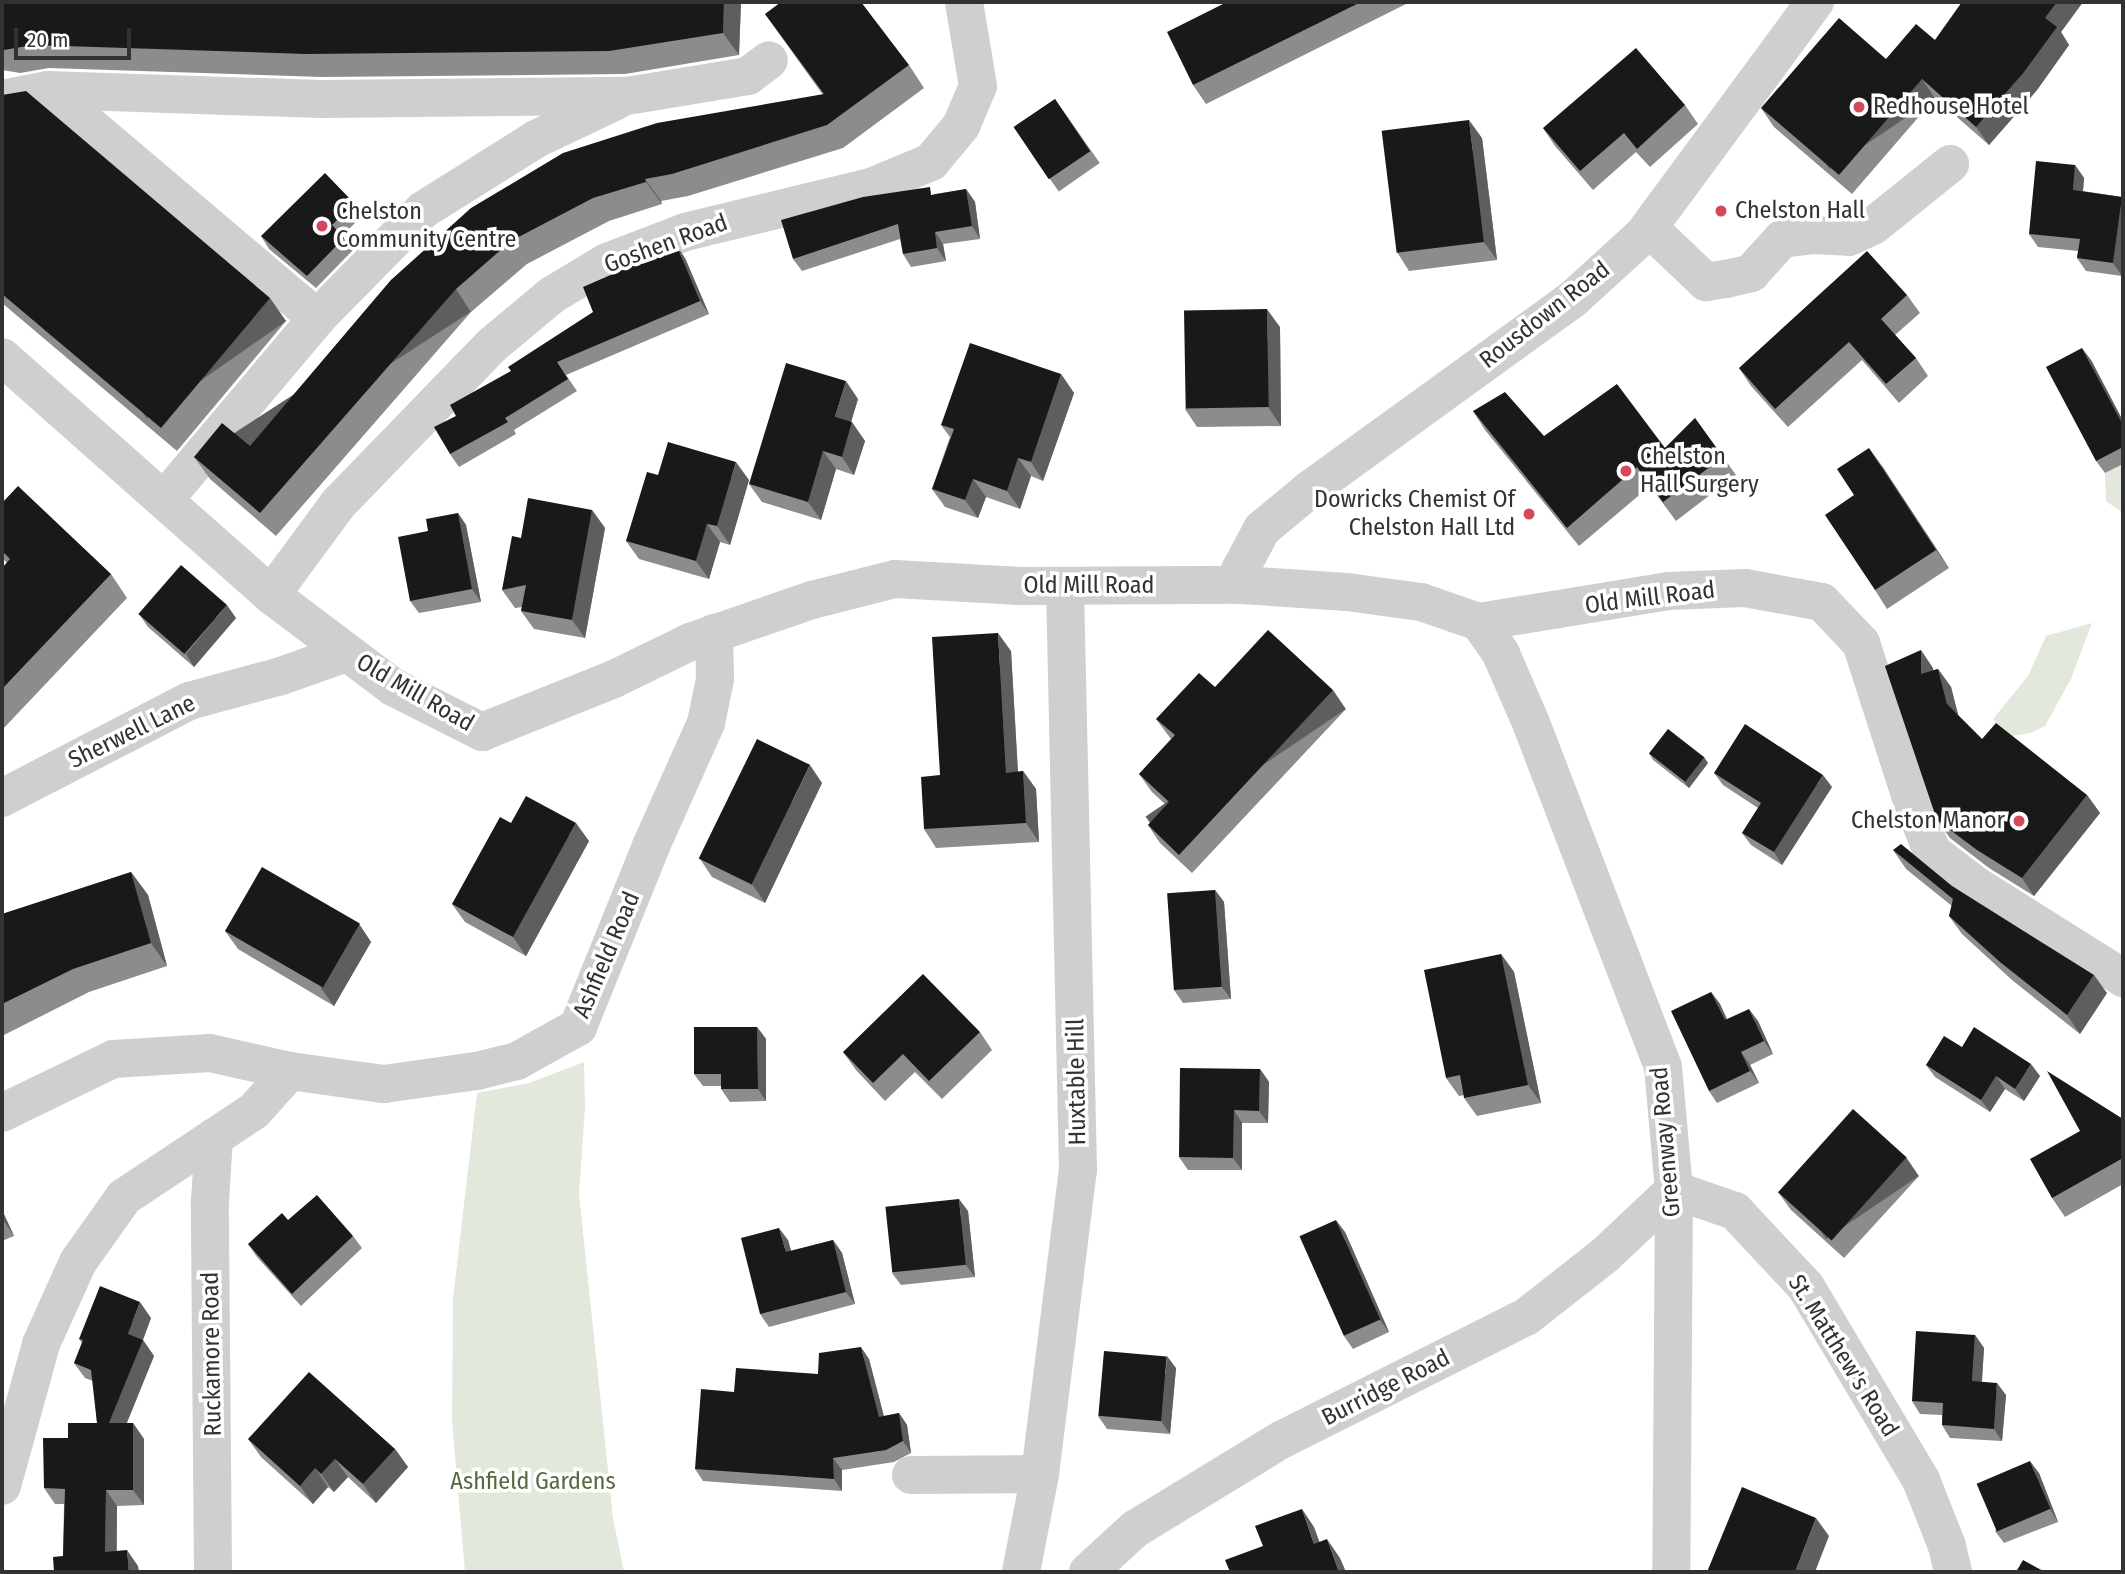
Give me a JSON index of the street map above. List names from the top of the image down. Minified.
{"streets":{"street":["Goshen Road","Rousdown Road","Old Mill Road","Sherwell Lane","Ashfield Road","Huxtable Hill","Greenway Road","Ruckamore Road","St. Matthew's Road","Burridge Road"]},"crossings":[["Goshen Road","Old Mill Road"],["Rousdown Road","Old Mill Road"],["Old Mill Road","Sherwell Lane"],["Old Mill Road","Ashfield Road"],["Old Mill Road","Huxtable Hill"],["Old Mill Road","Greenway Road"],["Greenway Road","St. Matthew's Road"],["Greenway Road","Burridge Road"],["St. Matthew's Road","Burridge Road"]],"parks":["Ashfield Gardens"],"places":["Redhouse Hotel","Chelston Hall","Chelston Community Centre","Chelston Hall Surgery","Dowricks Chemist Of Chelston Hall Ltd","Chelston Manor"],"scale_bar":"20 m"}
